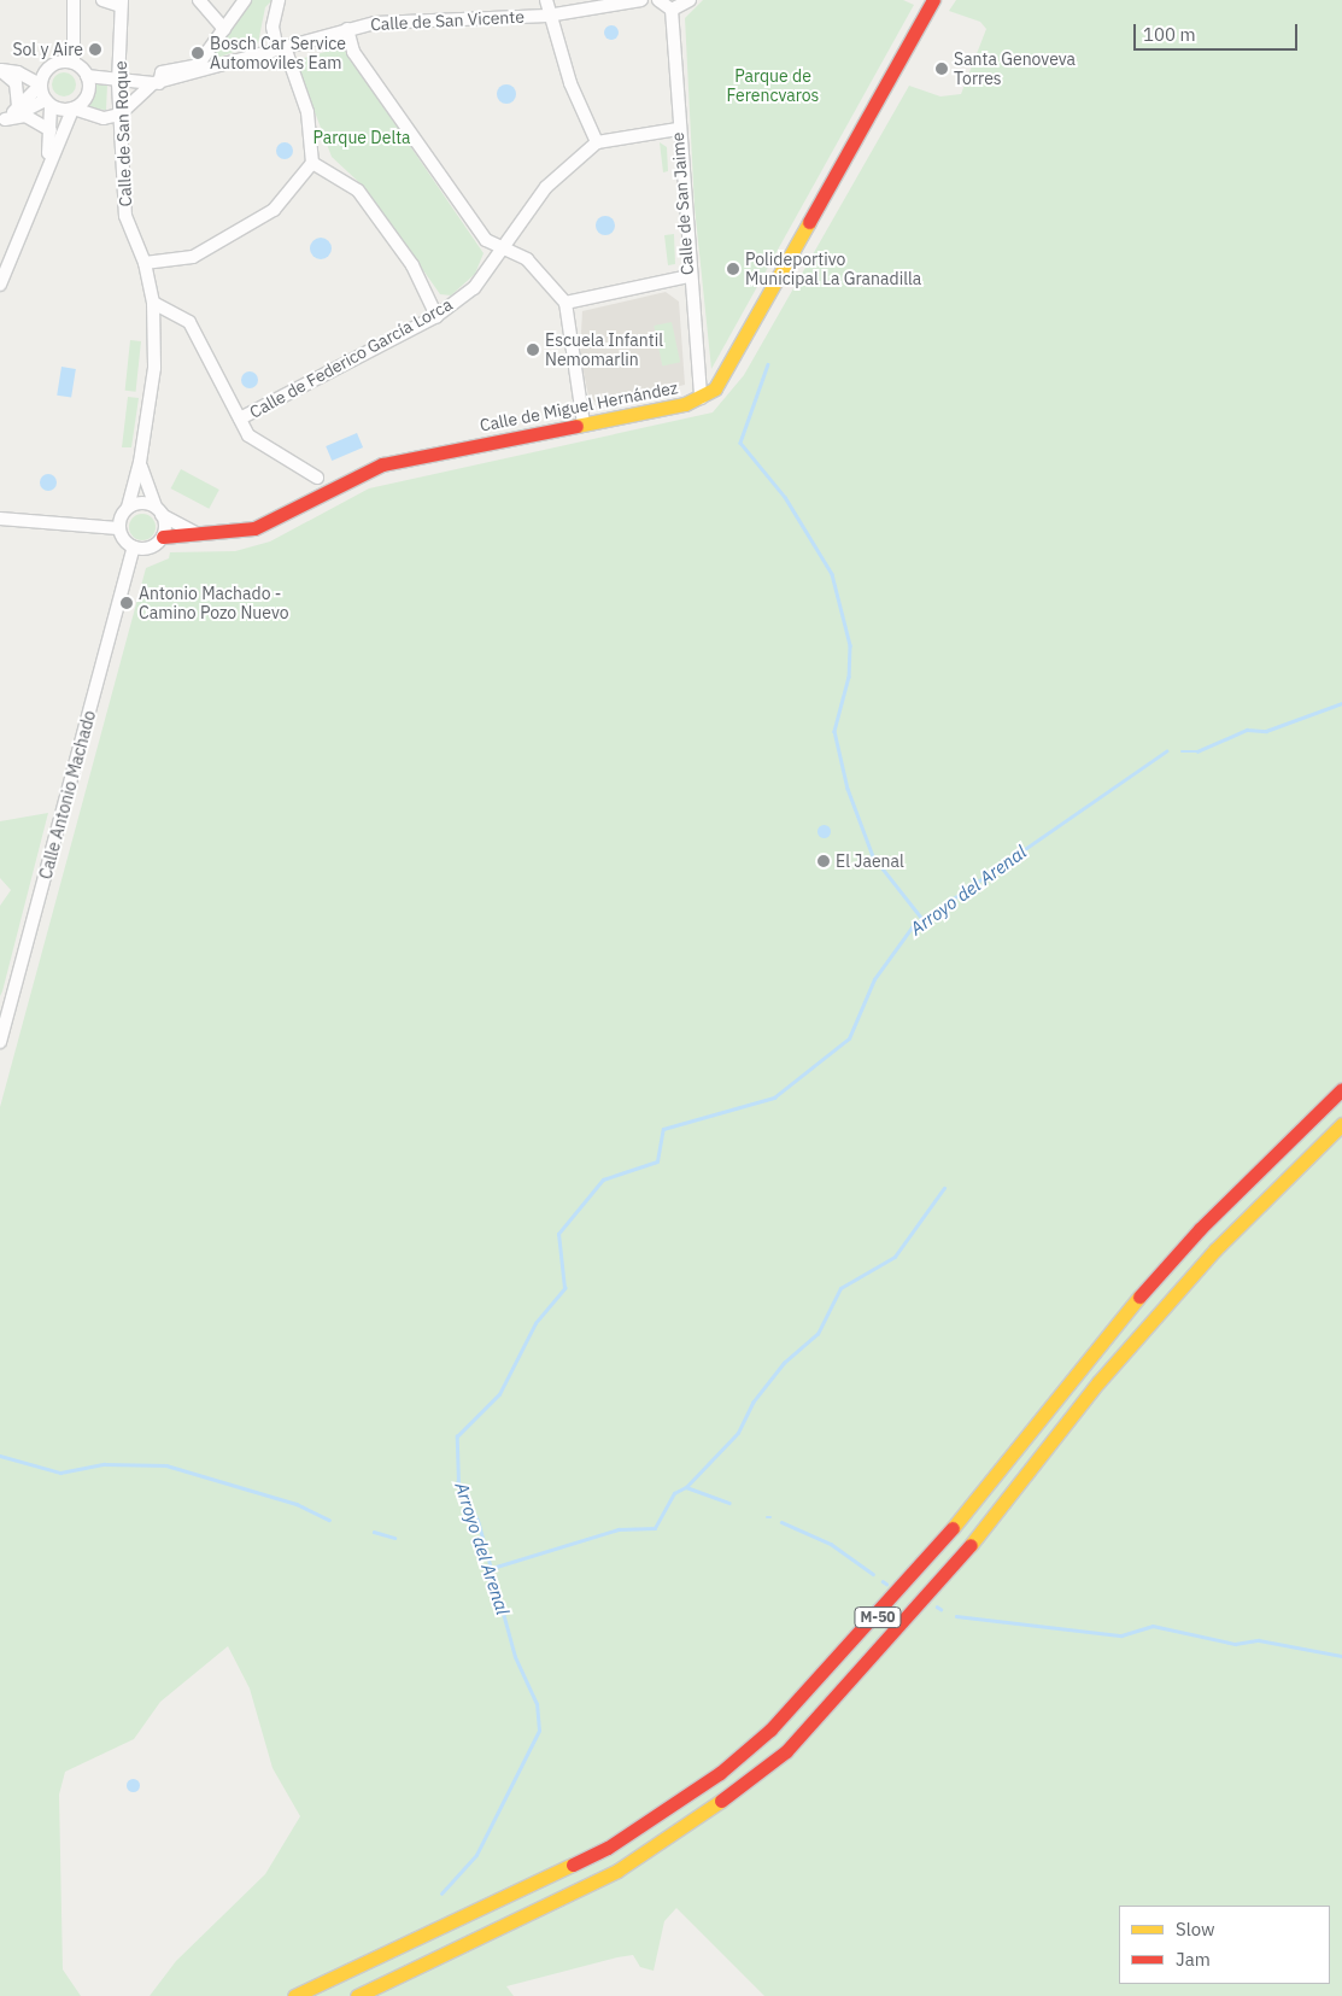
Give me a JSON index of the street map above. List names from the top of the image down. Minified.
{"streets":{"main road":["Calle de Miguel Hernández","M-50"],"street":["Calle de San Vicente","Calle de San Roque","Calle de San Jaime","Calle de Federico García Lorca","Calle Antonio Machado"]},"crossings":[["Calle de San Vicente","Calle de San Roque"],["Calle de San Roque","Calle de Miguel Hernández"],["Calle de San Roque","Calle Antonio Machado"],["Calle de San Jaime","Calle de Miguel Hernández"],["Calle de Miguel Hernández","Calle Antonio Machado"]],"water":["Arroyo del Arenal"],"parks":["Parque de Ferencvaros","Parque Delta"],"places":["Sol y Aire","Bosch Car Service Automoviles Eam","Santa Genoveva Torres","Polideportivo Municipal La Granadilla","Escuela Infantil Nemomarlin","Antonio Machado - Camino Pozo Nuevo","El Jaenal"],"legend":["Slow","Jam"],"scale_bar":"100 m"}
